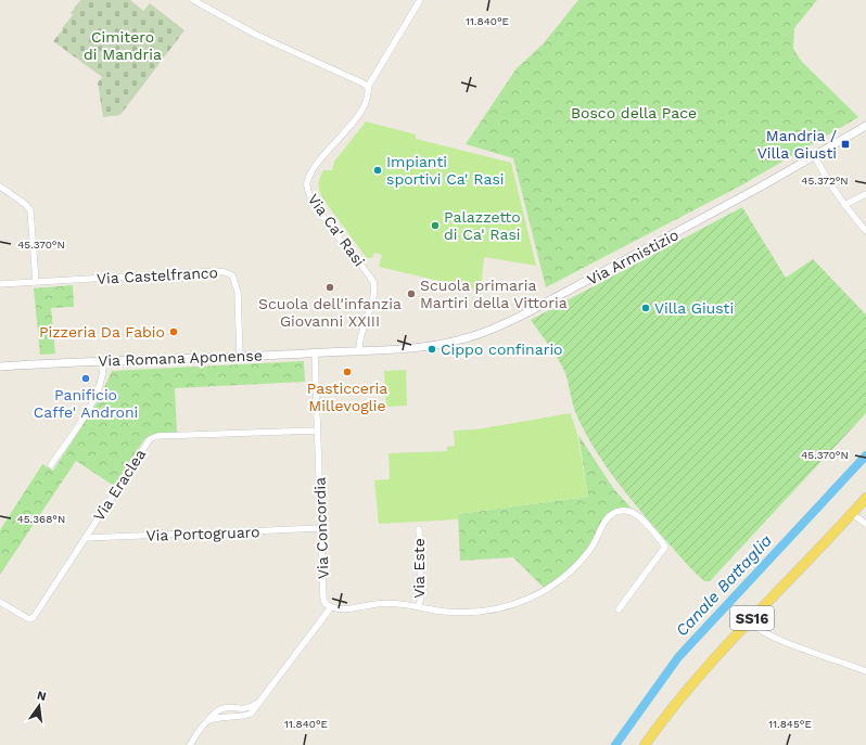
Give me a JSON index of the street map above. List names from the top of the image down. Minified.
{"streets":{"main road":["SS16"],"street":["Via Ca' Rasi","Via Armistizio","Via Castelfranco","Via Romana Aponense","Via Eraclea","Via Concordia","Via Portogruaro","Via Este"]},"crossings":[["Via Ca' Rasi","Via Armistizio"],["Via Ca' Rasi","Via Romana Aponense"],["Via Armistizio","Via Romana Aponense"],["Via Castelfranco","Via Romana Aponense"],["Via Romana Aponense","Via Concordia"],["Via Eraclea","Via Concordia"],["Via Eraclea","Via Portogruaro"],["Via Concordia","Via Portogruaro"],["Via Concordia","Via Este"]],"water":["Canale Battaglia"],"parks":["Cimitero di Mandria","Bosco della Pace"],"places":{"transit":["Mandria / Villa Giusti"],"other":["Impianti sportivi Ca' Rasi","Palazzetto di Ca' Rasi","Scuola dell'infanzia Giovanni XXIII","Scuola primaria Martiri della Vittoria","Villa Giusti","Pizzeria Da Fabio","Cippo confinario","Pasticceria Millevoglie","Panificio Caffe' Androni"]},"north":"top","coordinates":["11.840°E","45.372°N","45.370°N","45.368°N","11.845°E"]}
